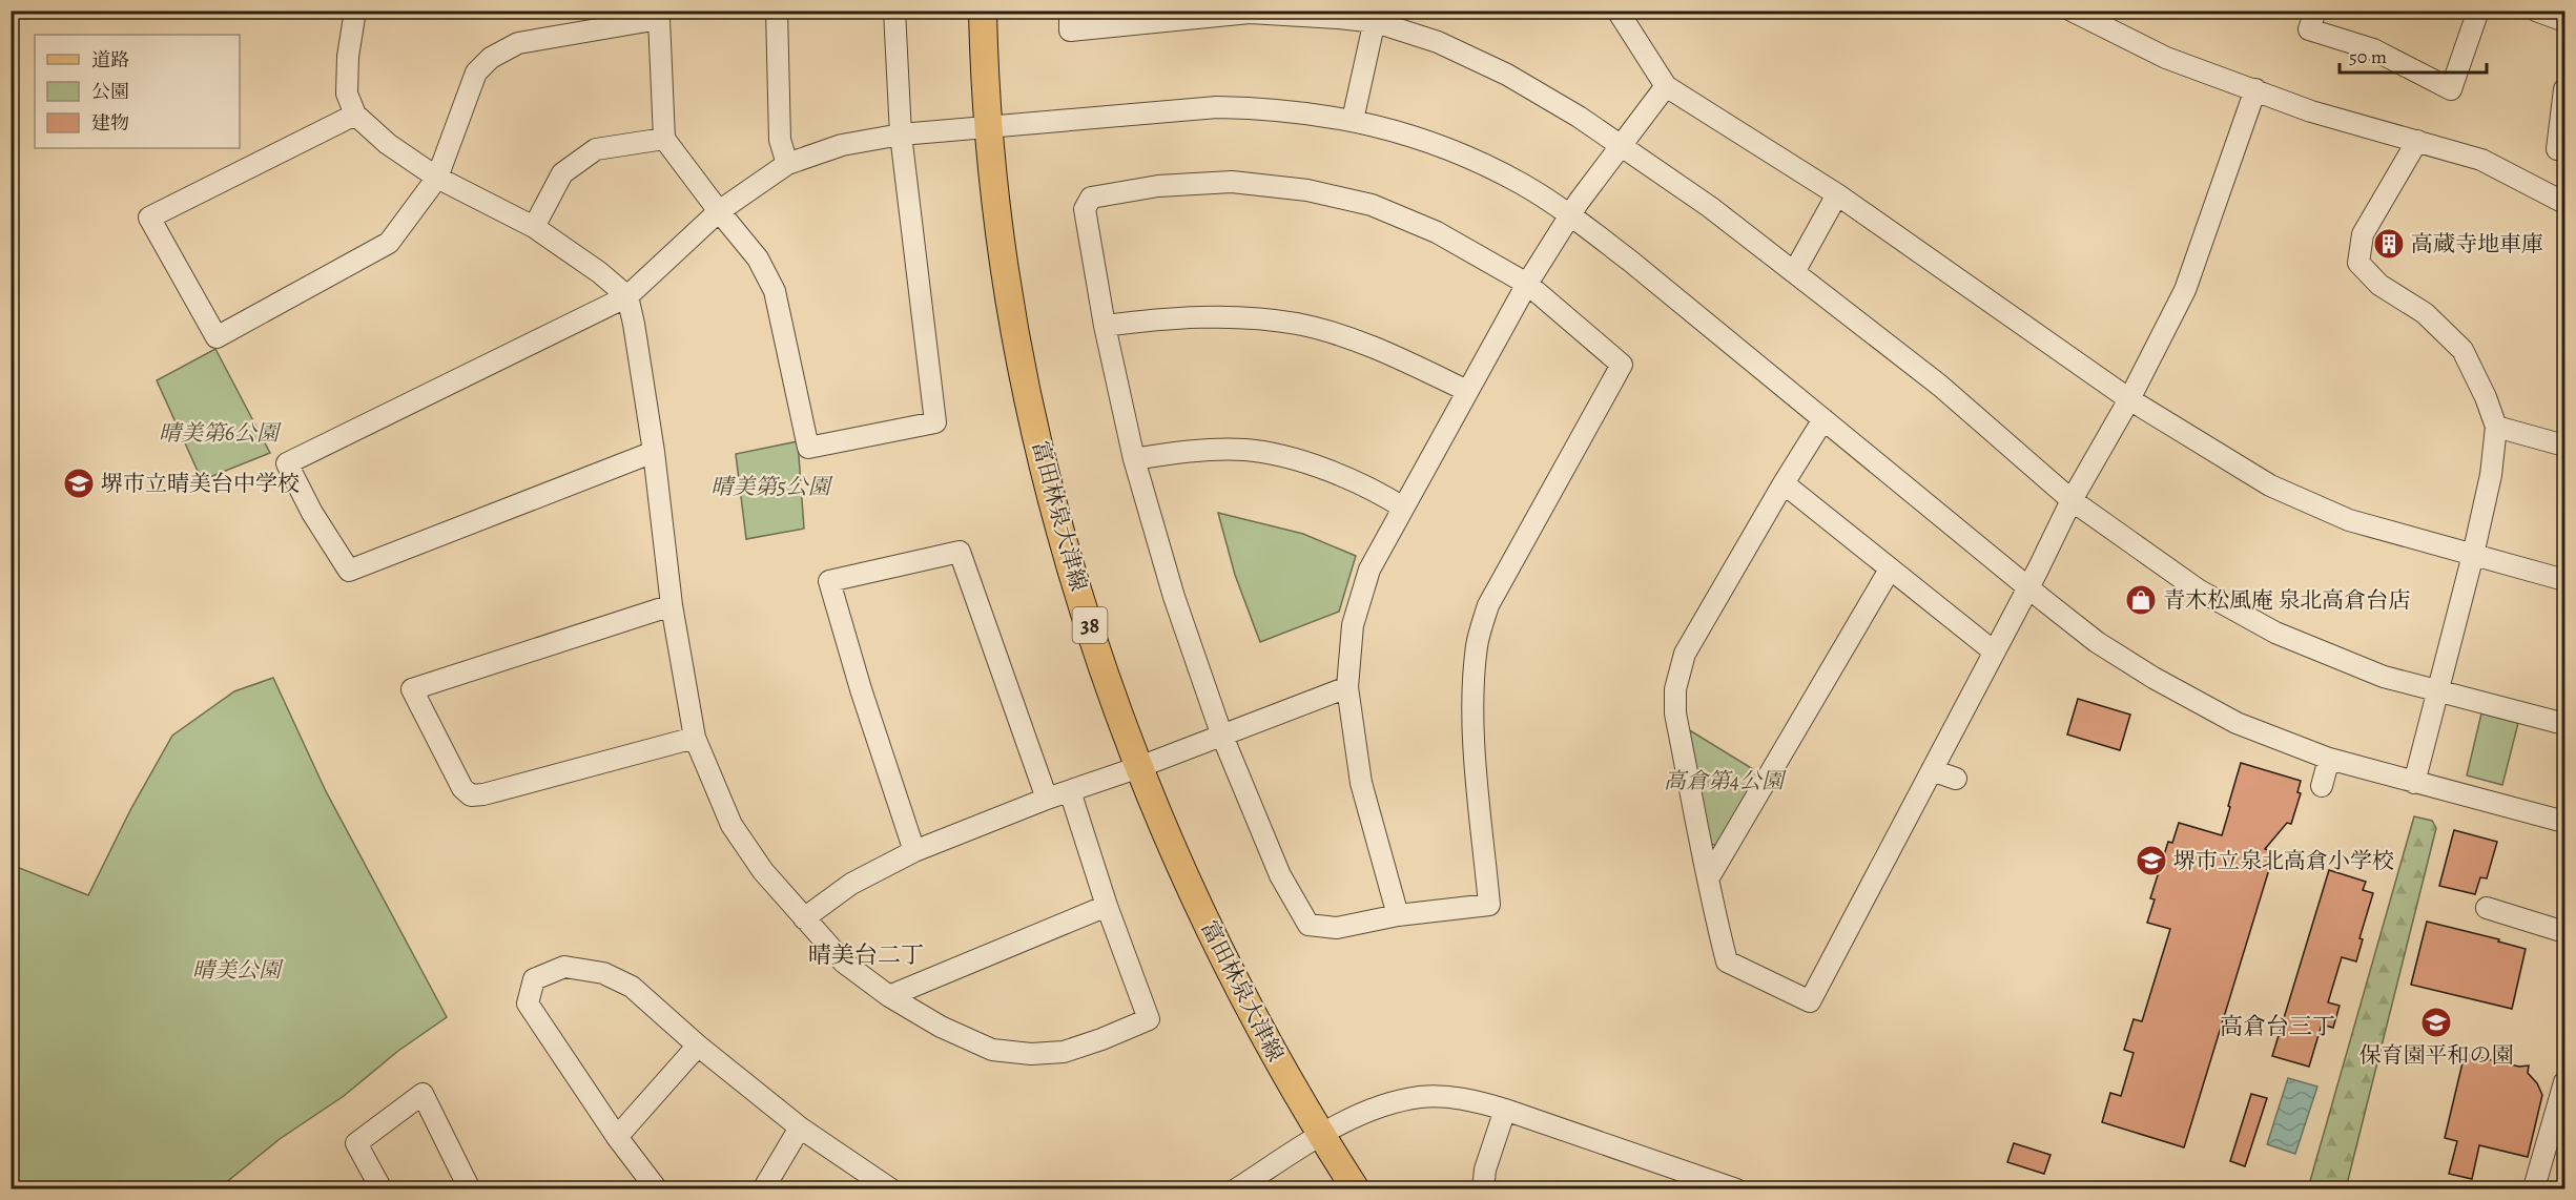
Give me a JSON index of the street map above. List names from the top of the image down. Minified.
{"streets":{"main road":["富田林泉大津線","38"]},"districts":["晴美台二丁","高倉台三丁"],"parks":["晴美第6公園","晴美第5公園","高倉第4公園","晴美公園"],"places":{"building":["高蔵寺地車庫"],"school or university":["堺市立晴美台中学校","堺市立泉北高倉小学校","保育園平和の園"],"shop":["青木松風庵 泉北高倉台店"]},"legend":["道路","公園","建物"],"scale_bar":"50 m"}
